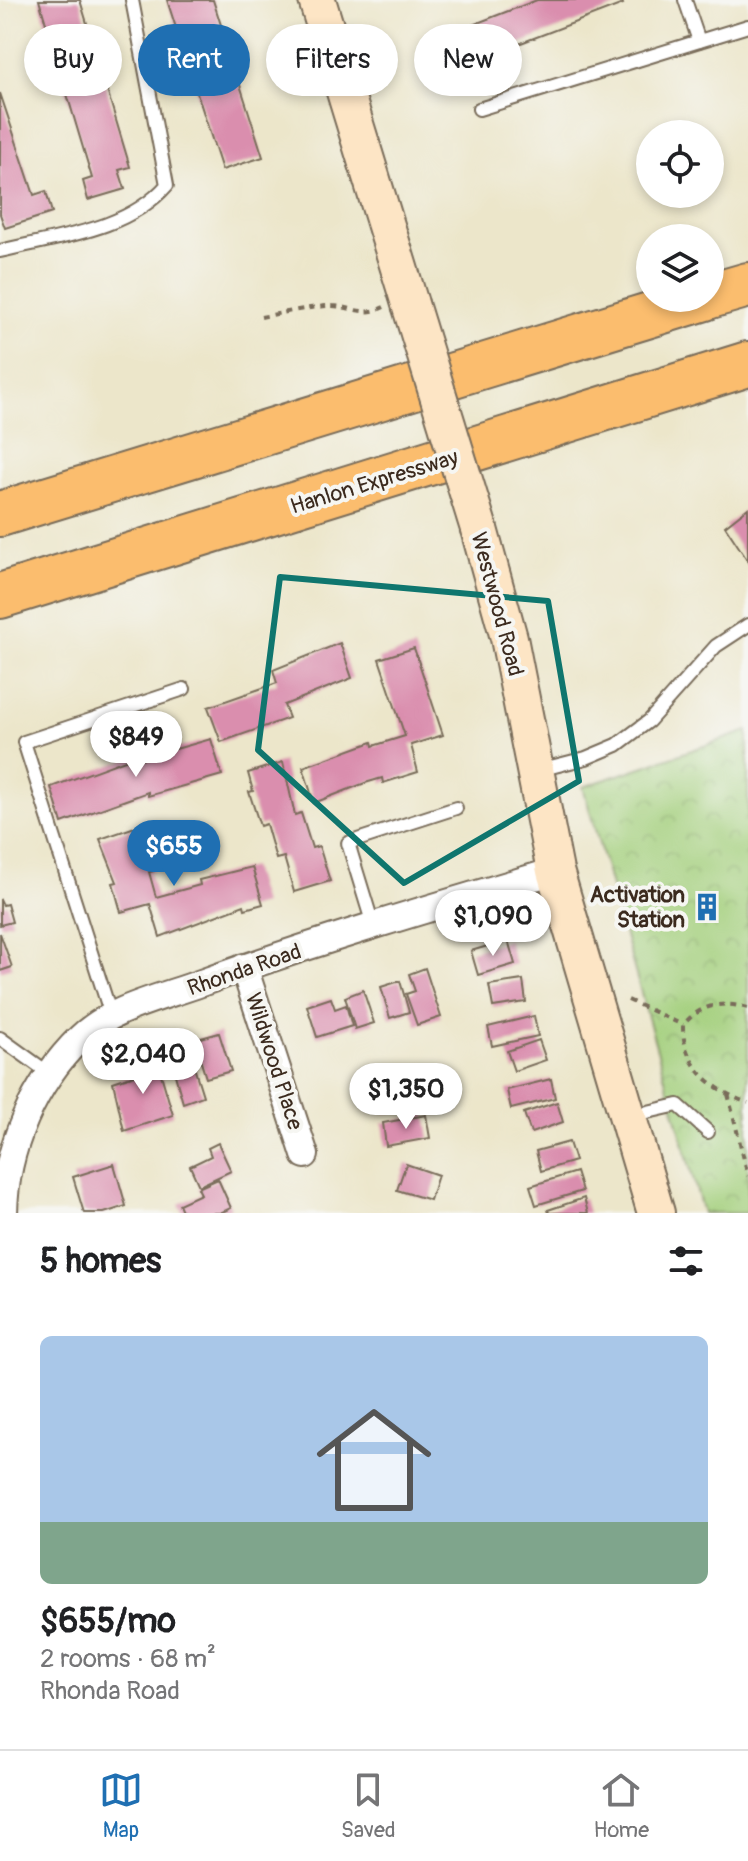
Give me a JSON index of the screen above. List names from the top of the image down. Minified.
{"streets":{"highway":["Hanlon Expressway"],"street":["Westwood Road","Rhonda Road","Wildwood Place"]},"crossings":[["Westwood Road","Rhonda Road"],["Rhonda Road","Wildwood Place"]],"places":{"building":["Activation Station"]},"page":{"chip":["Buy","Rent","Filters","New"],"price":["$849","$655","$1,090","$2,040","$1,350"],"heading":"5 homes","list":[{"name":"$655/mo","note":"2 rooms · 68 m² · Rhonda Road"}],"tabs":["Map","Saved","Home"]}}
